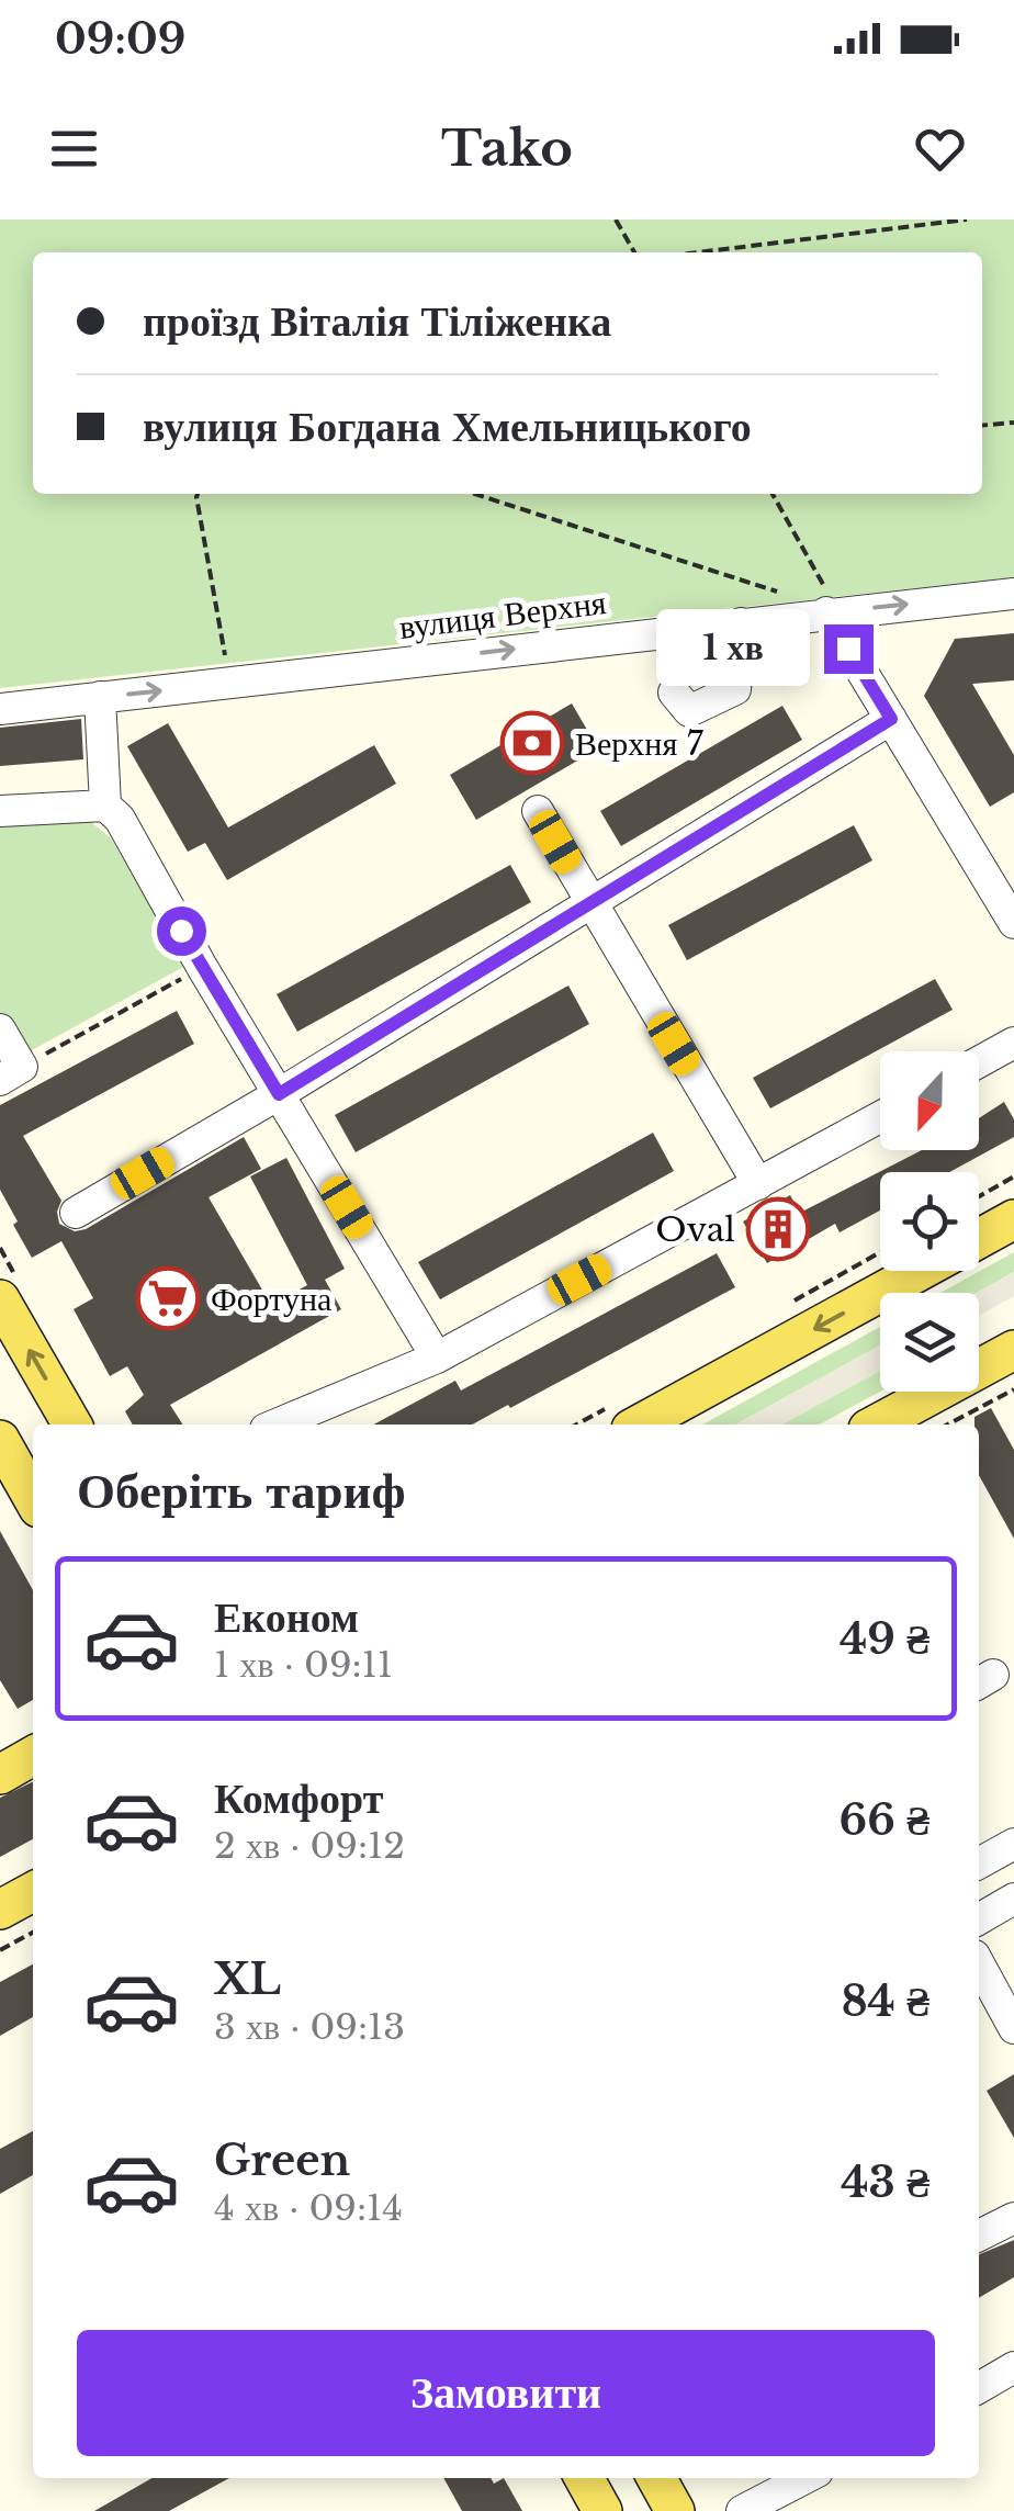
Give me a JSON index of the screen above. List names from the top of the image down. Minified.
{"streets":{"street":["вулиця Верхня"]},"places":{"bank":["Верхня 7"],"building":["Oval"],"supermarket":["Фортуна"]},"north":"bottom","page":{"status":"09:09","header":"Tako","banner":["проїзд Віталія Тіліженка","вулиця Богдана Хмельницького"],"bubble":"1 хв","heading":"Оберіть тариф","list":[{"name":"Економ","note":"1 хв · 09:11","value":"49 ₴"},{"name":"Комфорт","note":"2 хв · 09:12","value":"66 ₴"},{"name":"XL","note":"3 хв · 09:13","value":"84 ₴"},{"name":"Green","note":"4 хв · 09:14","value":"43 ₴"}],"buttons":"Замовити"}}
